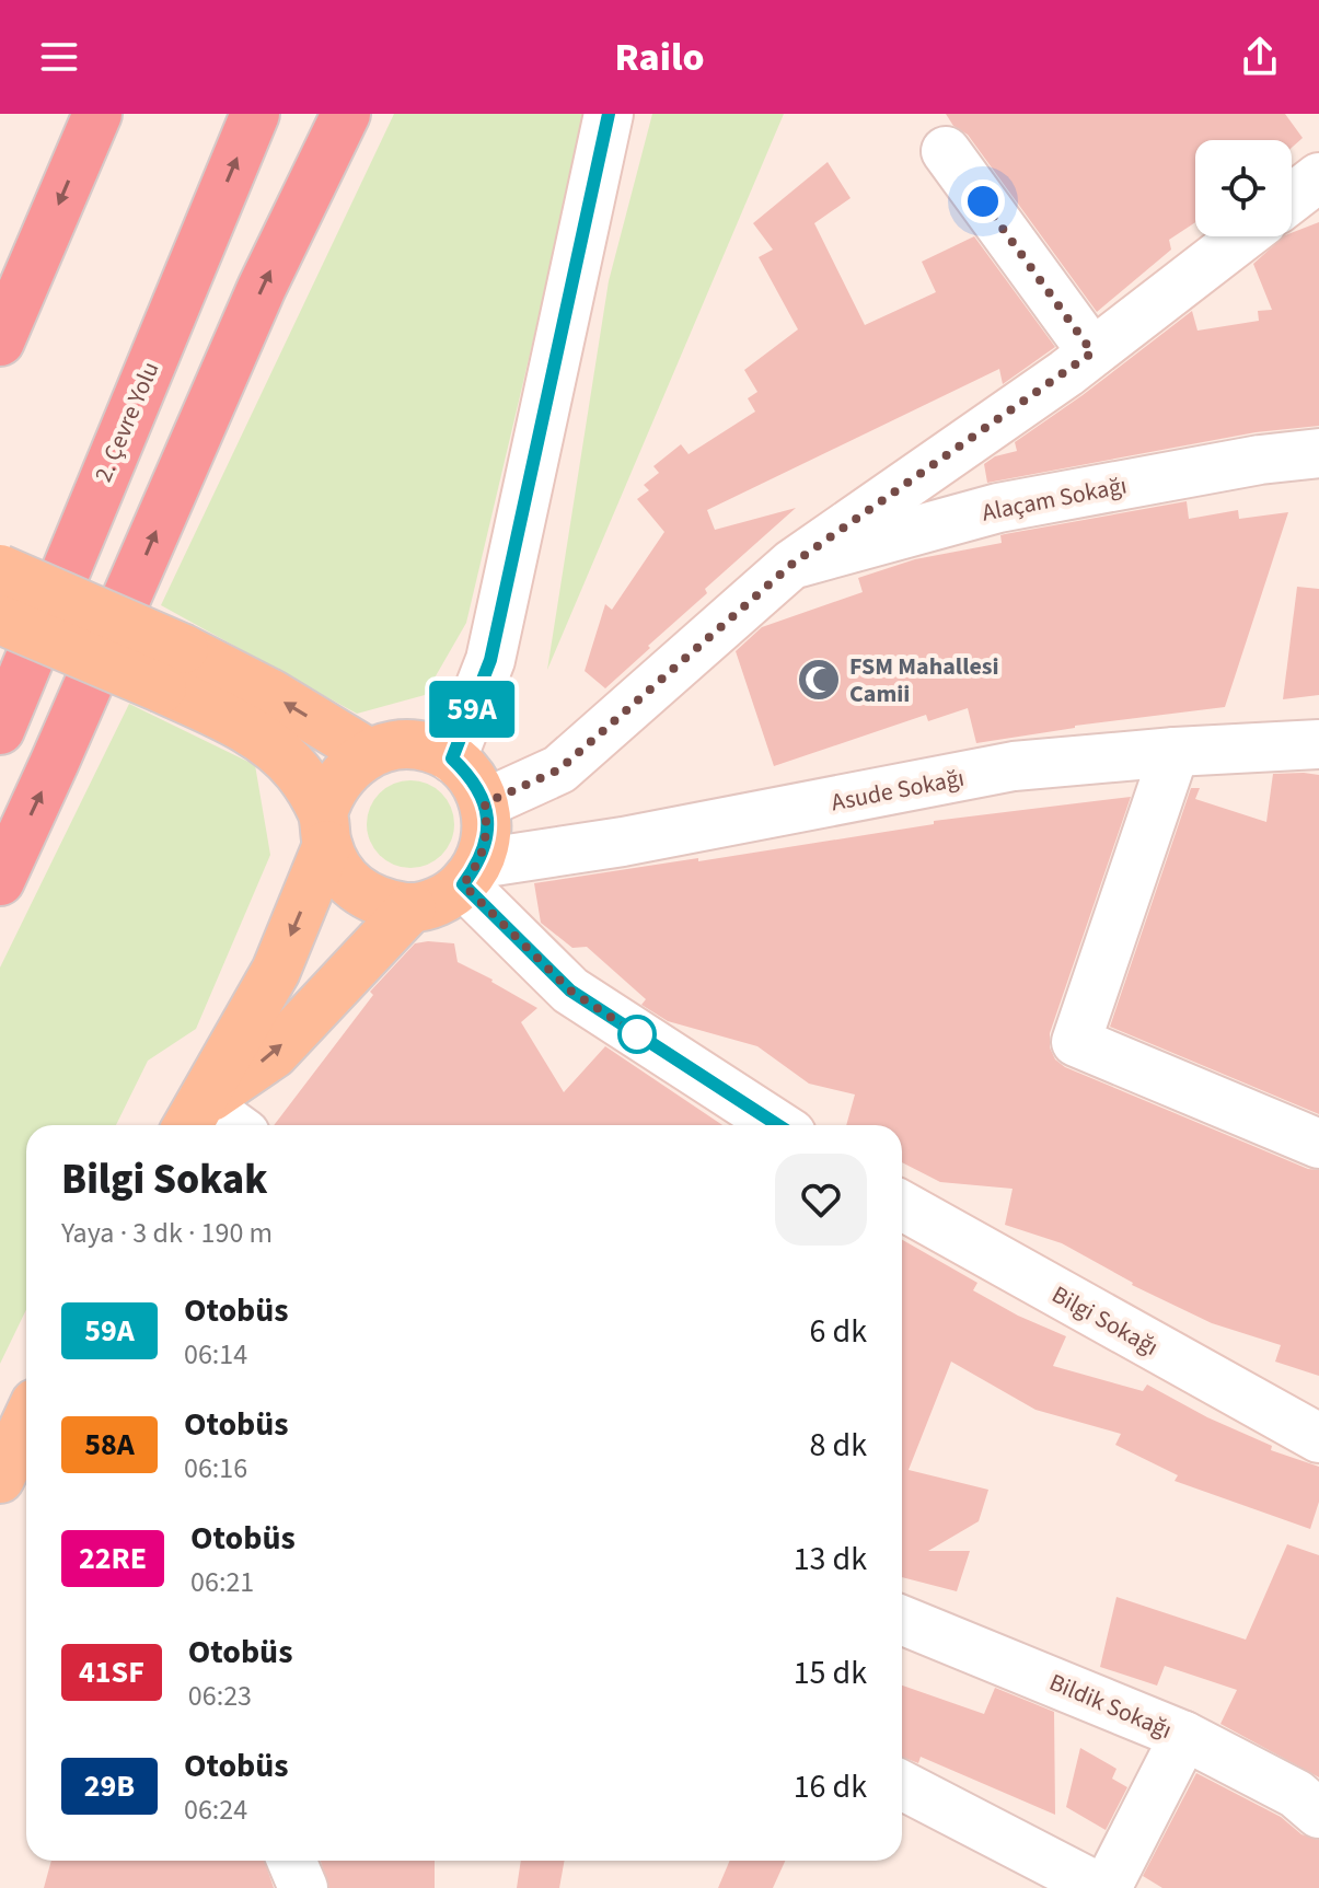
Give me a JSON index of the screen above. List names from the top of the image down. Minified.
{"streets":{"highway":["2. Çevre Yolu"],"street":["Alaçam Sokağı","Asude Sokağı","Bilgi Sokağı","Bildik Sokağı"]},"places":{"mosque":["FSM Mahallesi Camii"]},"lines":["bus line 59A"],"page":{"header":"Railo","on_map":"59A","heading":["Bilgi Sokak","Yaya · 3 dk · 190 m"],"list":[{"mark":"59A","name":"Otobüs","note":"06:14","value":"6 dk"},{"mark":"58A","name":"Otobüs","note":"06:16","value":"8 dk"},{"mark":"22RE","name":"Otobüs","note":"06:21","value":"13 dk"},{"mark":"41SF","name":"Otobüs","note":"06:23","value":"15 dk"},{"mark":"29B","name":"Otobüs","note":"06:24","value":"16 dk"}]}}
